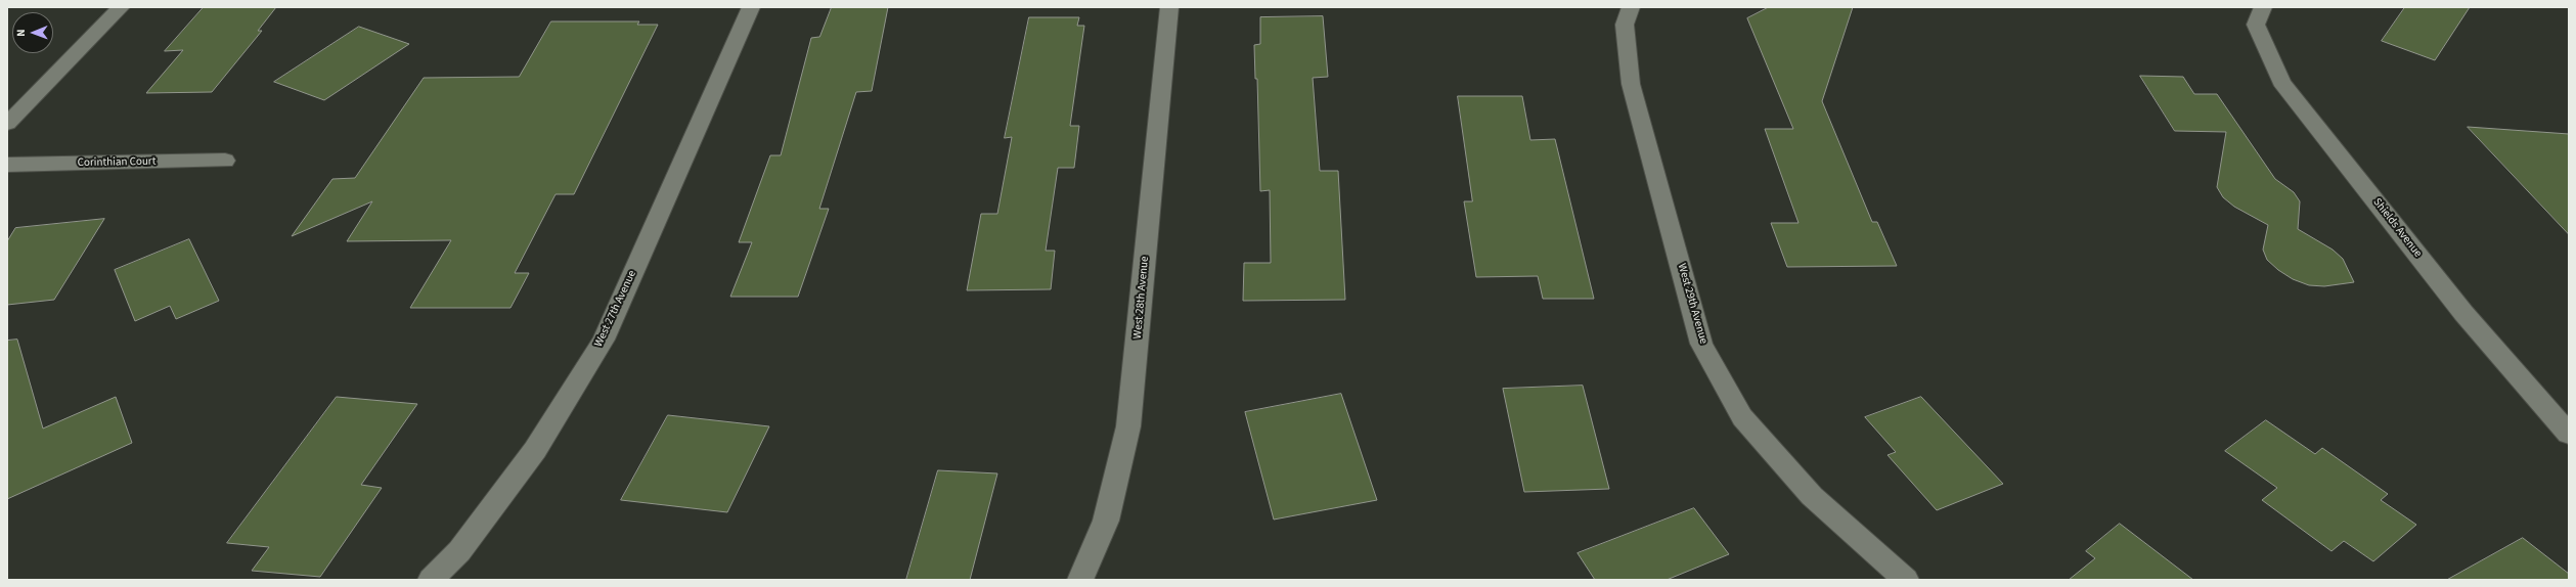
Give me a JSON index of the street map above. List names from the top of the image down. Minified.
{"streets":{"street":["Corinthian Court","Shields Avenue","West 28th Avenue","West 29th Avenue","West 27th Avenue"]},"north":"left"}
